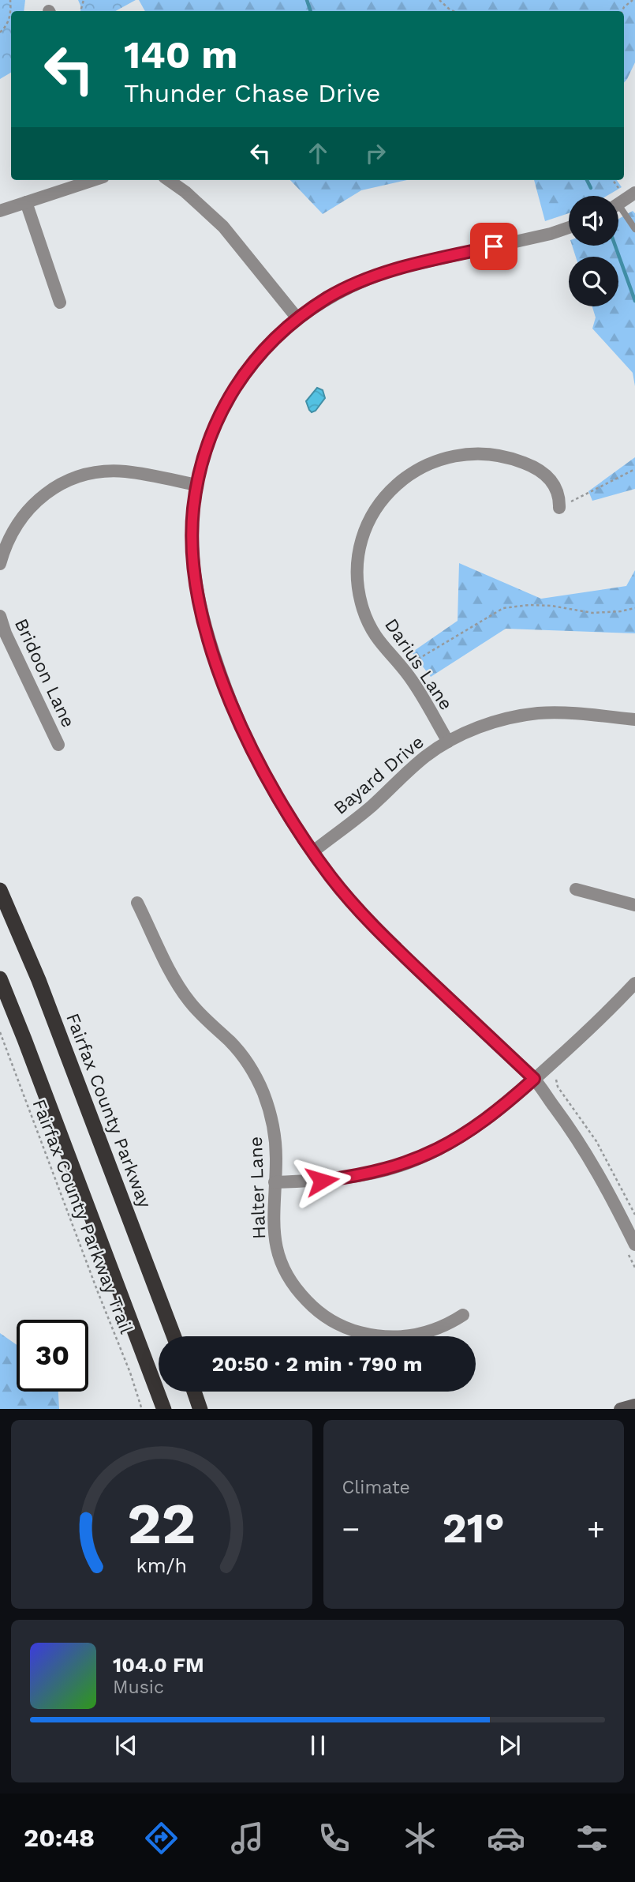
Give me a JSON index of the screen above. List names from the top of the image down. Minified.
{"streets":{"highway":["Fairfax County Parkway"],"street":["Darius Lane","Bridoon Lane","Bayard Drive","Halter Lane"],"path":["Fairfax County Parkway Trail"]},"crossings":[["Darius Lane","Bayard Drive"]],"page":{"turn":["140 m","Thunder Chase Drive"],"limit":"30","trip":"20:50 · 2 min · 790 m","tile":"Climate","heat":["−","21°","+"],"song":["104.0 FM","Music"],"tabs":"20:48","gauge":["22","km/h"]}}
